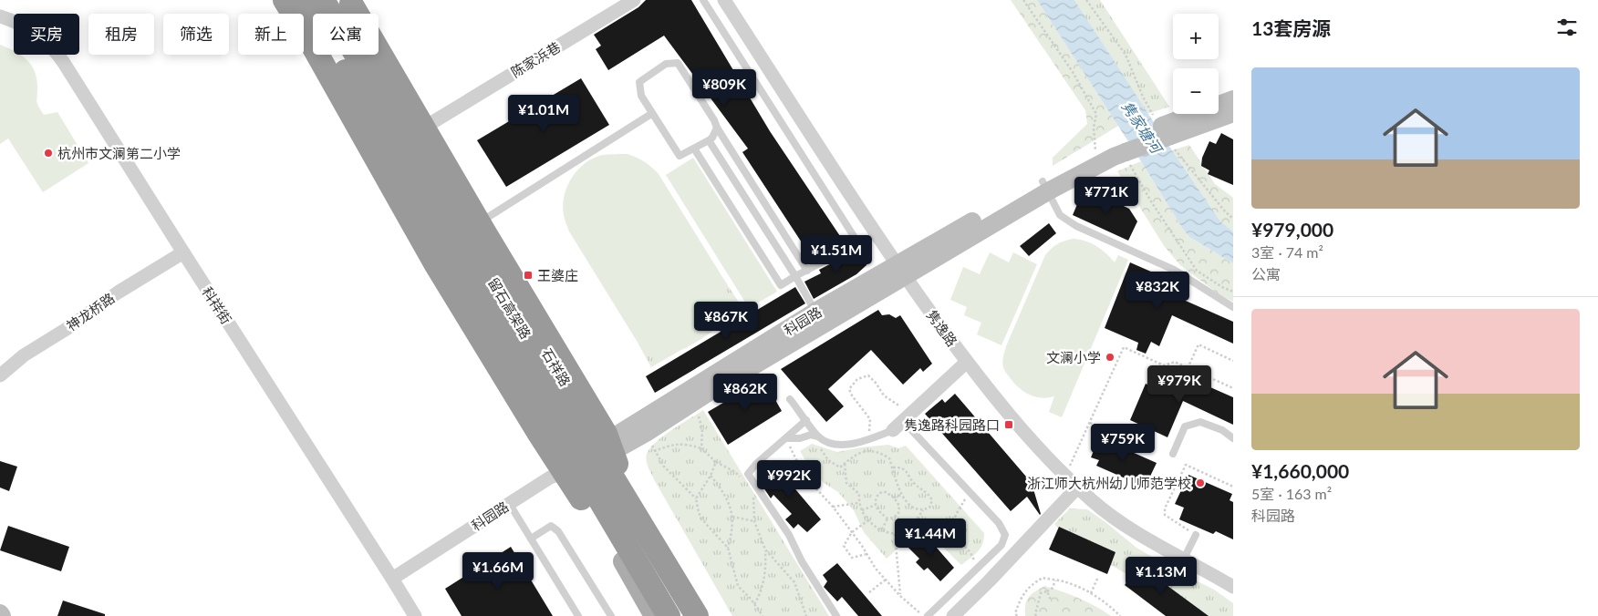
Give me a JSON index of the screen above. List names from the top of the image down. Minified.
{"streets":{"highway":["留石高架路"],"main road":["石祥路"],"street":["陈家浜巷","科祥街","神龙桥路","科园路","隽逸路"]},"crossings":[["陈家浜巷","石祥路"],["科祥街","神龙桥路"],["科祥街","科园路"],["科园路","隽逸路"],["科园路","石祥路"]],"water":["隽家塘河"],"places":{"other":["杭州市文澜第二小学","文澜小学","浙江师大杭州幼儿师范学校"],"transit":["王婆庄","隽逸路科园路口"]},"page":{"heading":"13套房源","map_buttons":["+","−"],"chip":["买房","租房","筛选","新上","公寓"],"list":[{"name":"¥979,000","note":"3室 · 74 m² · 公寓"},{"name":"¥1,660,000","note":"5室 · 163 m² · 科园路"}],"price":["¥809K","¥1.01M","¥771K","¥1.51M","¥832K","¥867K","¥979K","¥862K","¥759K","¥992K","¥1.44M","¥1.66M","¥1.13M"]}}
